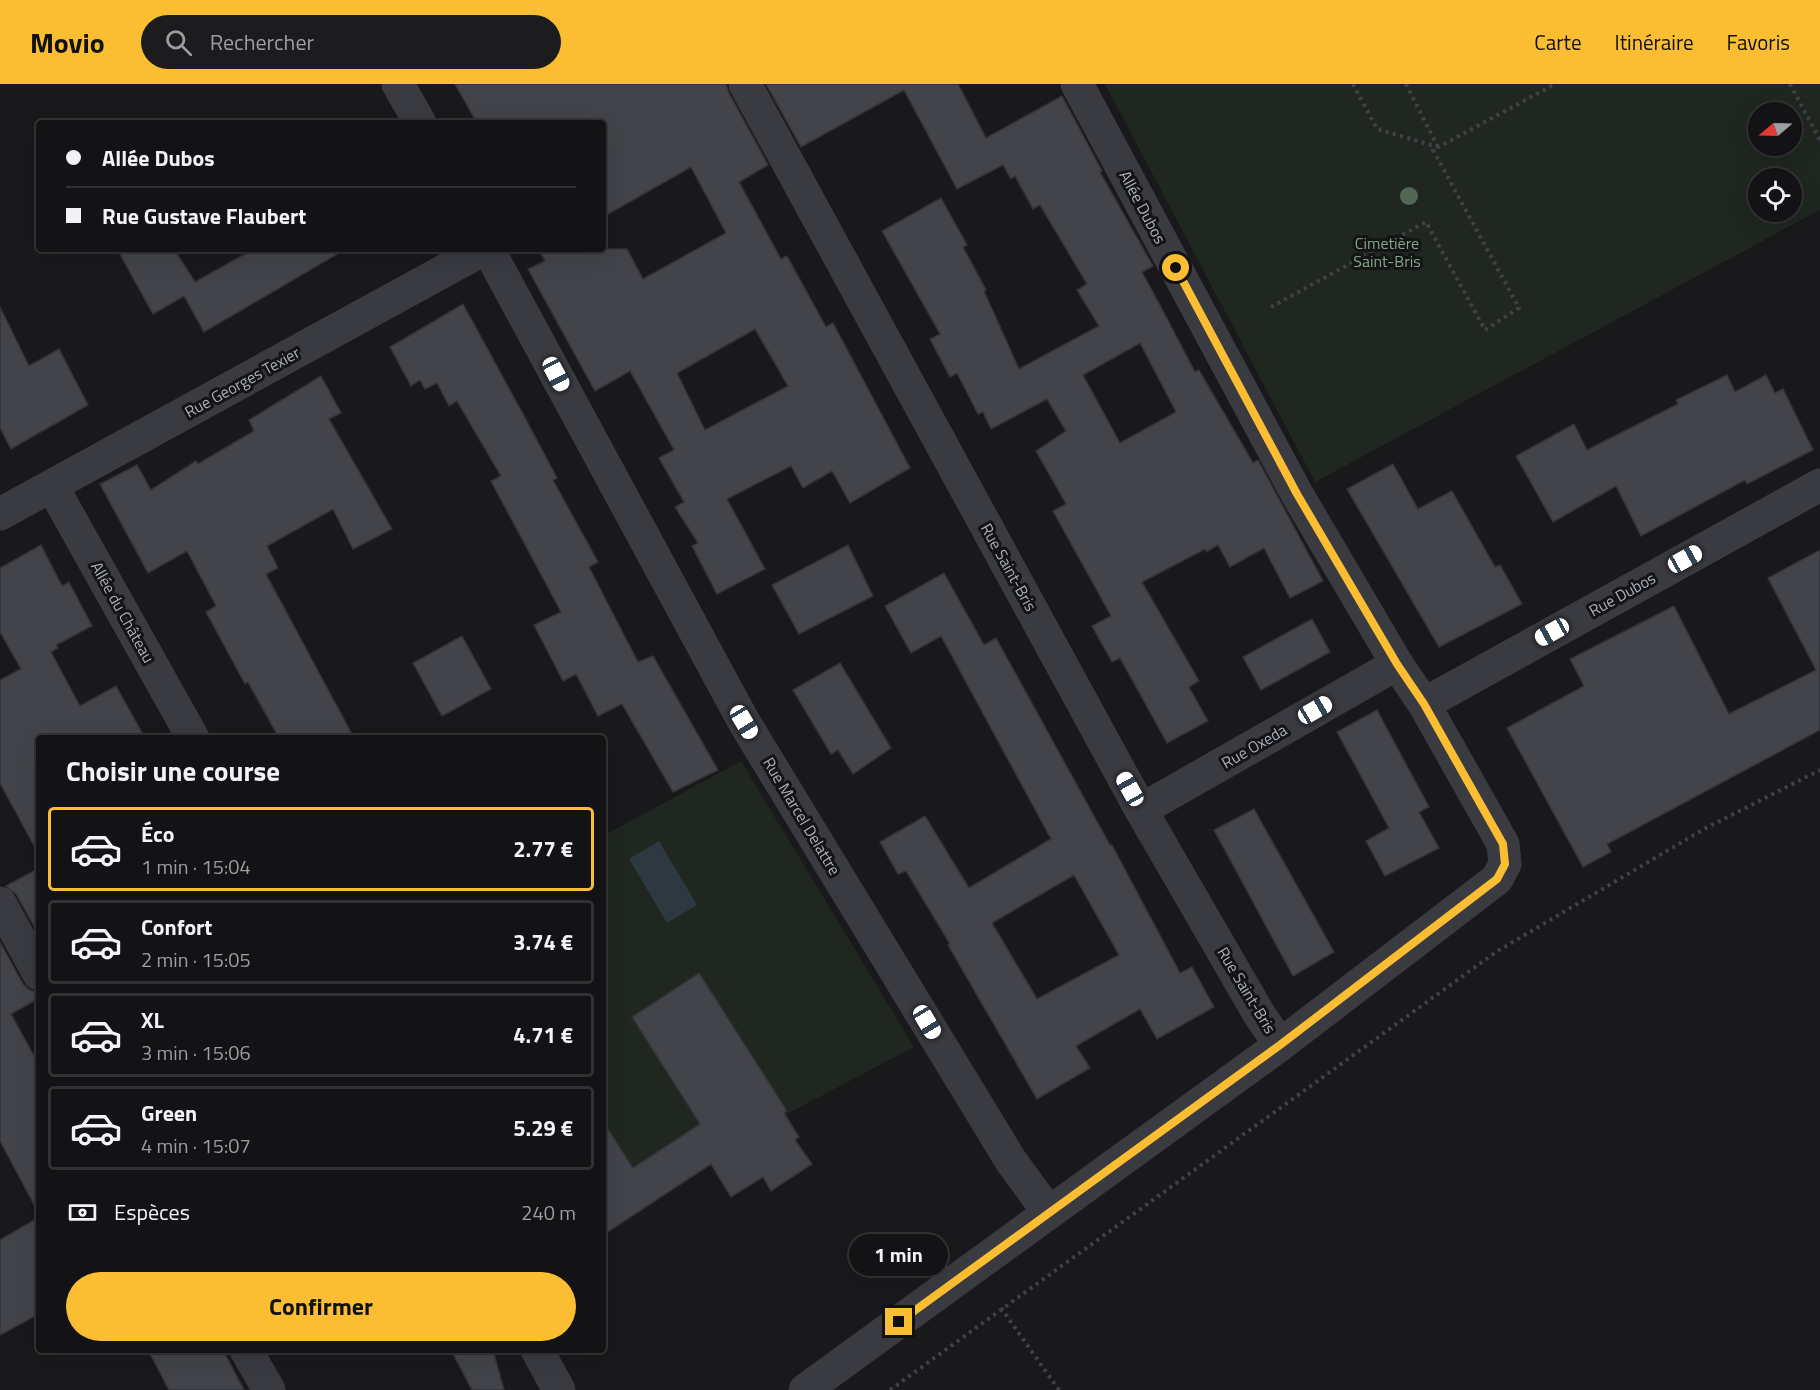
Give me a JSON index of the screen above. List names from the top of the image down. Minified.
{"streets":{"street":["Allée Dubos","Rue Georges Texier","Rue Saint-Bris","Rue Dubos","Allée du Château","Rue Oxeda","Rue Marcel Delattre"]},"crossings":[["Allée Dubos","Rue Saint-Bris"],["Allée Dubos","Rue Dubos"],["Allée Dubos","Rue Oxeda"],["Rue Georges Texier","Allée du Château"],["Rue Saint-Bris","Rue Oxeda"]],"parks":["Cimetière Saint-Bris"],"north":"left","page":{"header":"Movio","search":"Rechercher","nav":["Carte","Itinéraire","Favoris"],"banner":["Allée Dubos","Rue Gustave Flaubert"],"heading":"Choisir une course","list":[{"name":"Éco","note":"1 min · 15:04","value":"2.77 €"},{"name":"Confort","note":"2 min · 15:05","value":"3.74 €"},{"name":"XL","note":"3 min · 15:06","value":"4.71 €"},{"name":"Green","note":"4 min · 15:07","value":"5.29 €"}],"pay":["Espèces","240 m"],"bubble":"1 min","buttons":"Confirmer"}}
